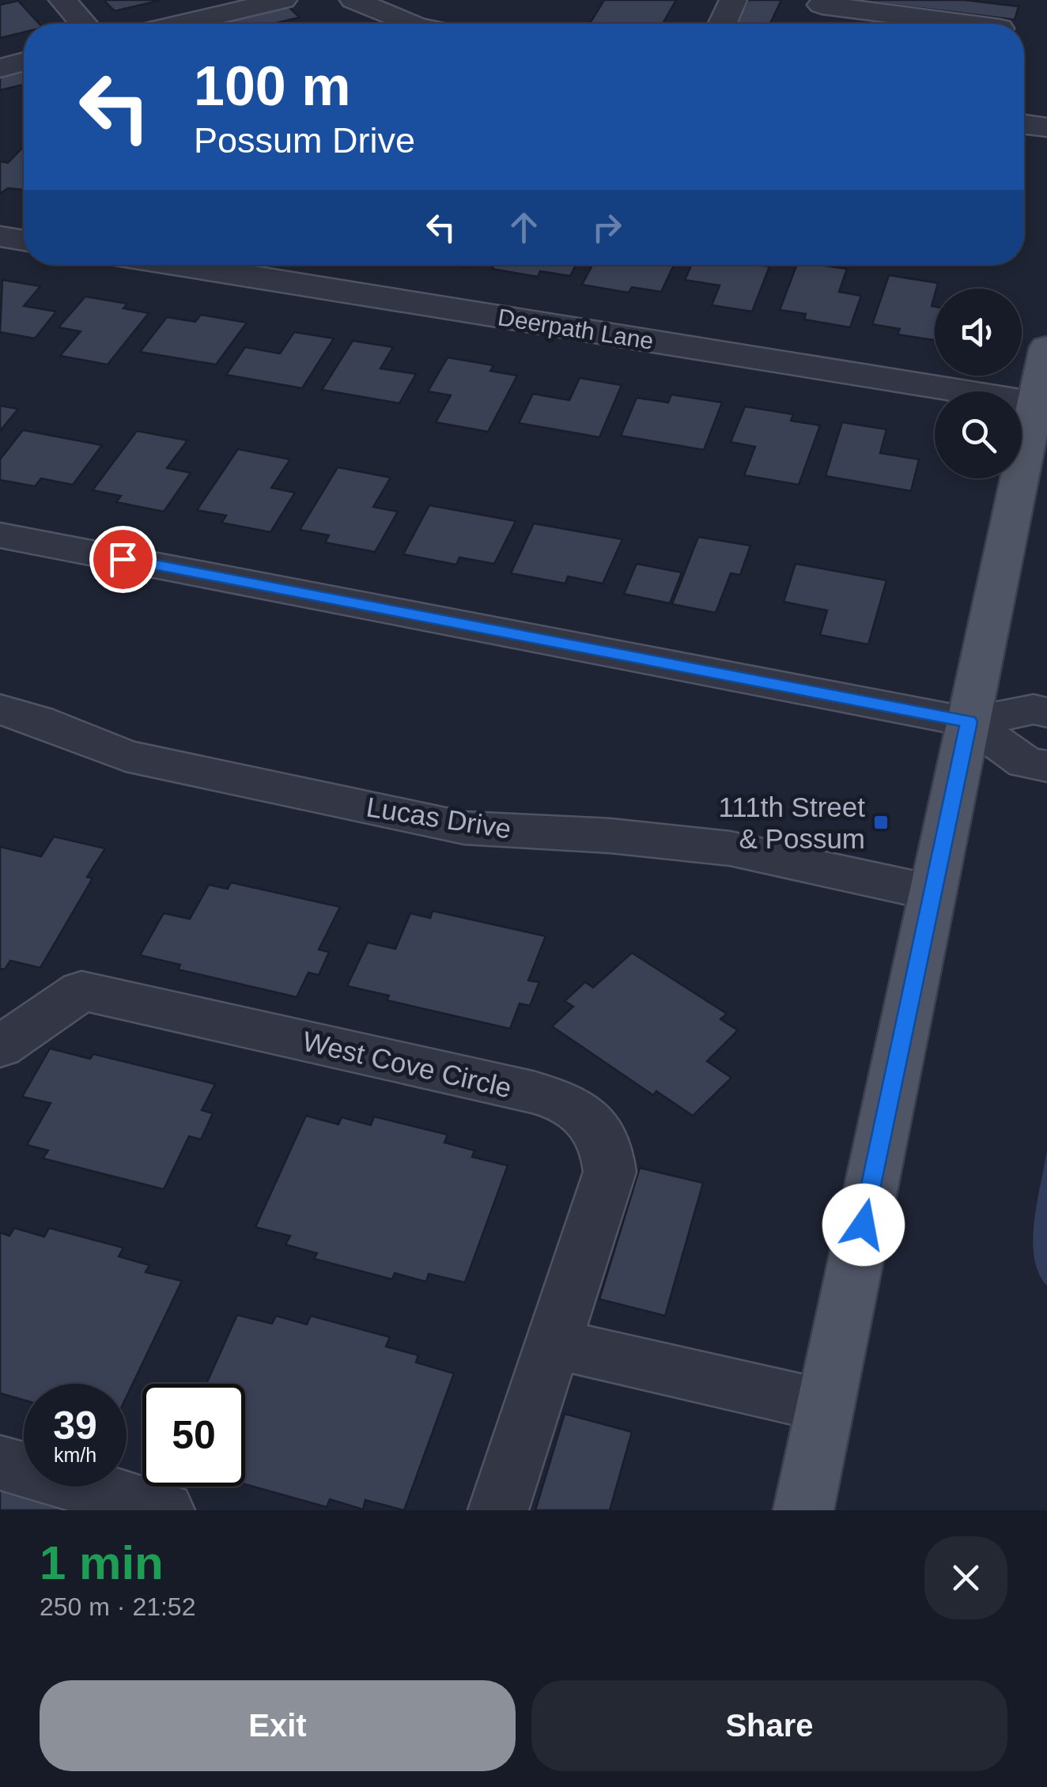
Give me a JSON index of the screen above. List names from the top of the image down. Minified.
{"streets":{"street":["Deerpath Lane","Lucas Drive","West Cove Circle"]},"places":{"transit":["111th Street & Possum"]},"page":{"turn":["100 m","Possum Drive"],"speed":"39 km/h","limit":"50","heading":["1 min","250 m · 21:52"],"buttons":["Exit","Share"]}}
